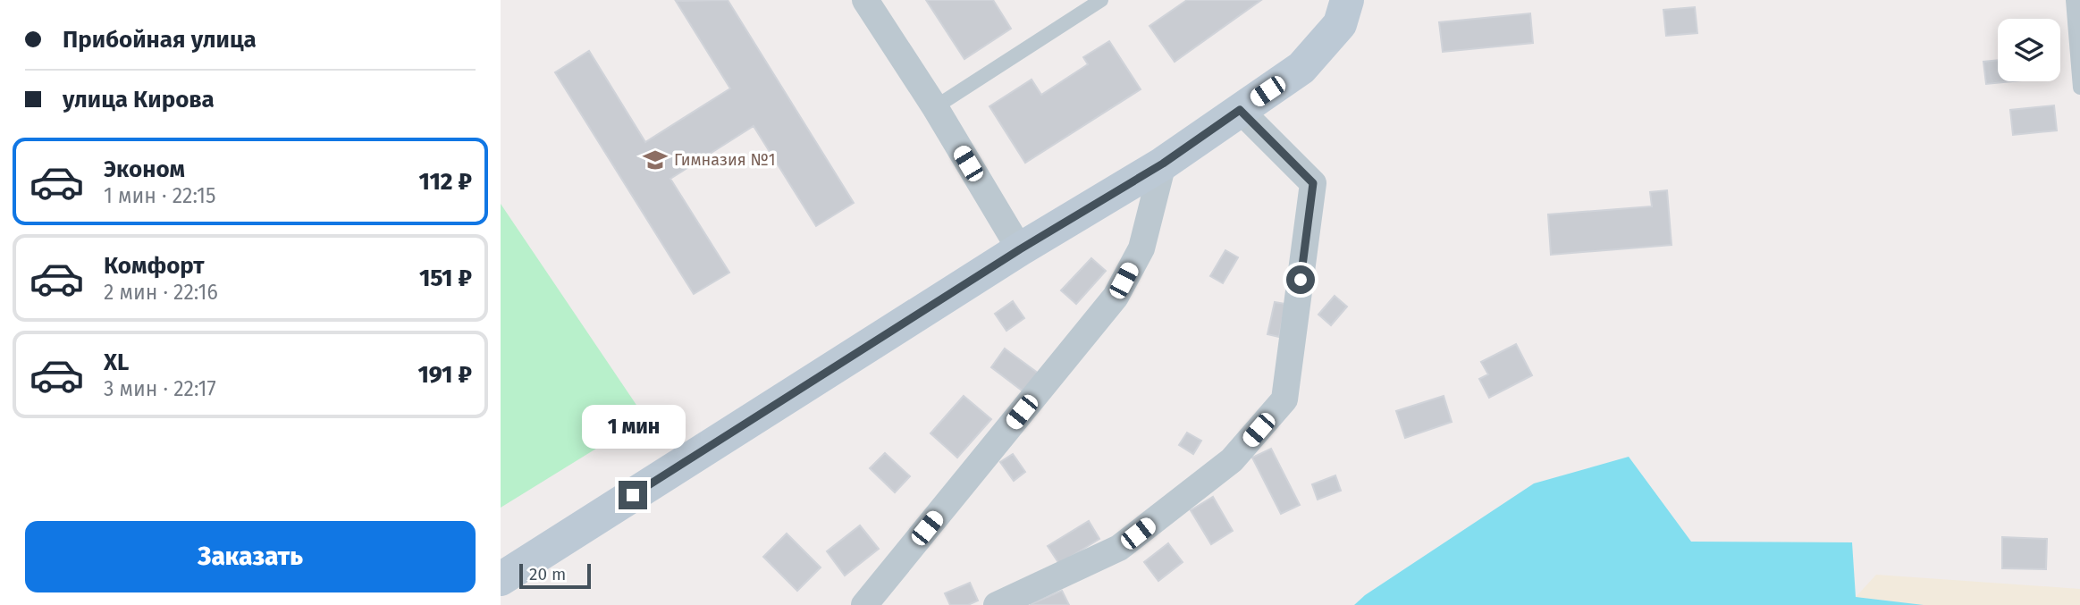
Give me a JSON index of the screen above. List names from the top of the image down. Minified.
{"places":{"school or university":["Гимназия №1"]},"scale_bar":"20 m","page":{"banner":["Прибойная улица","улица Кирова"],"list":[{"name":"Эконом","note":"1 мин · 22:15","value":"112 ₽"},{"name":"Комфорт","note":"2 мин · 22:16","value":"151 ₽"},{"name":"XL","note":"3 мин · 22:17","value":"191 ₽"}],"bubble":"1 мин","buttons":"Заказать","scale":"20 m"}}
